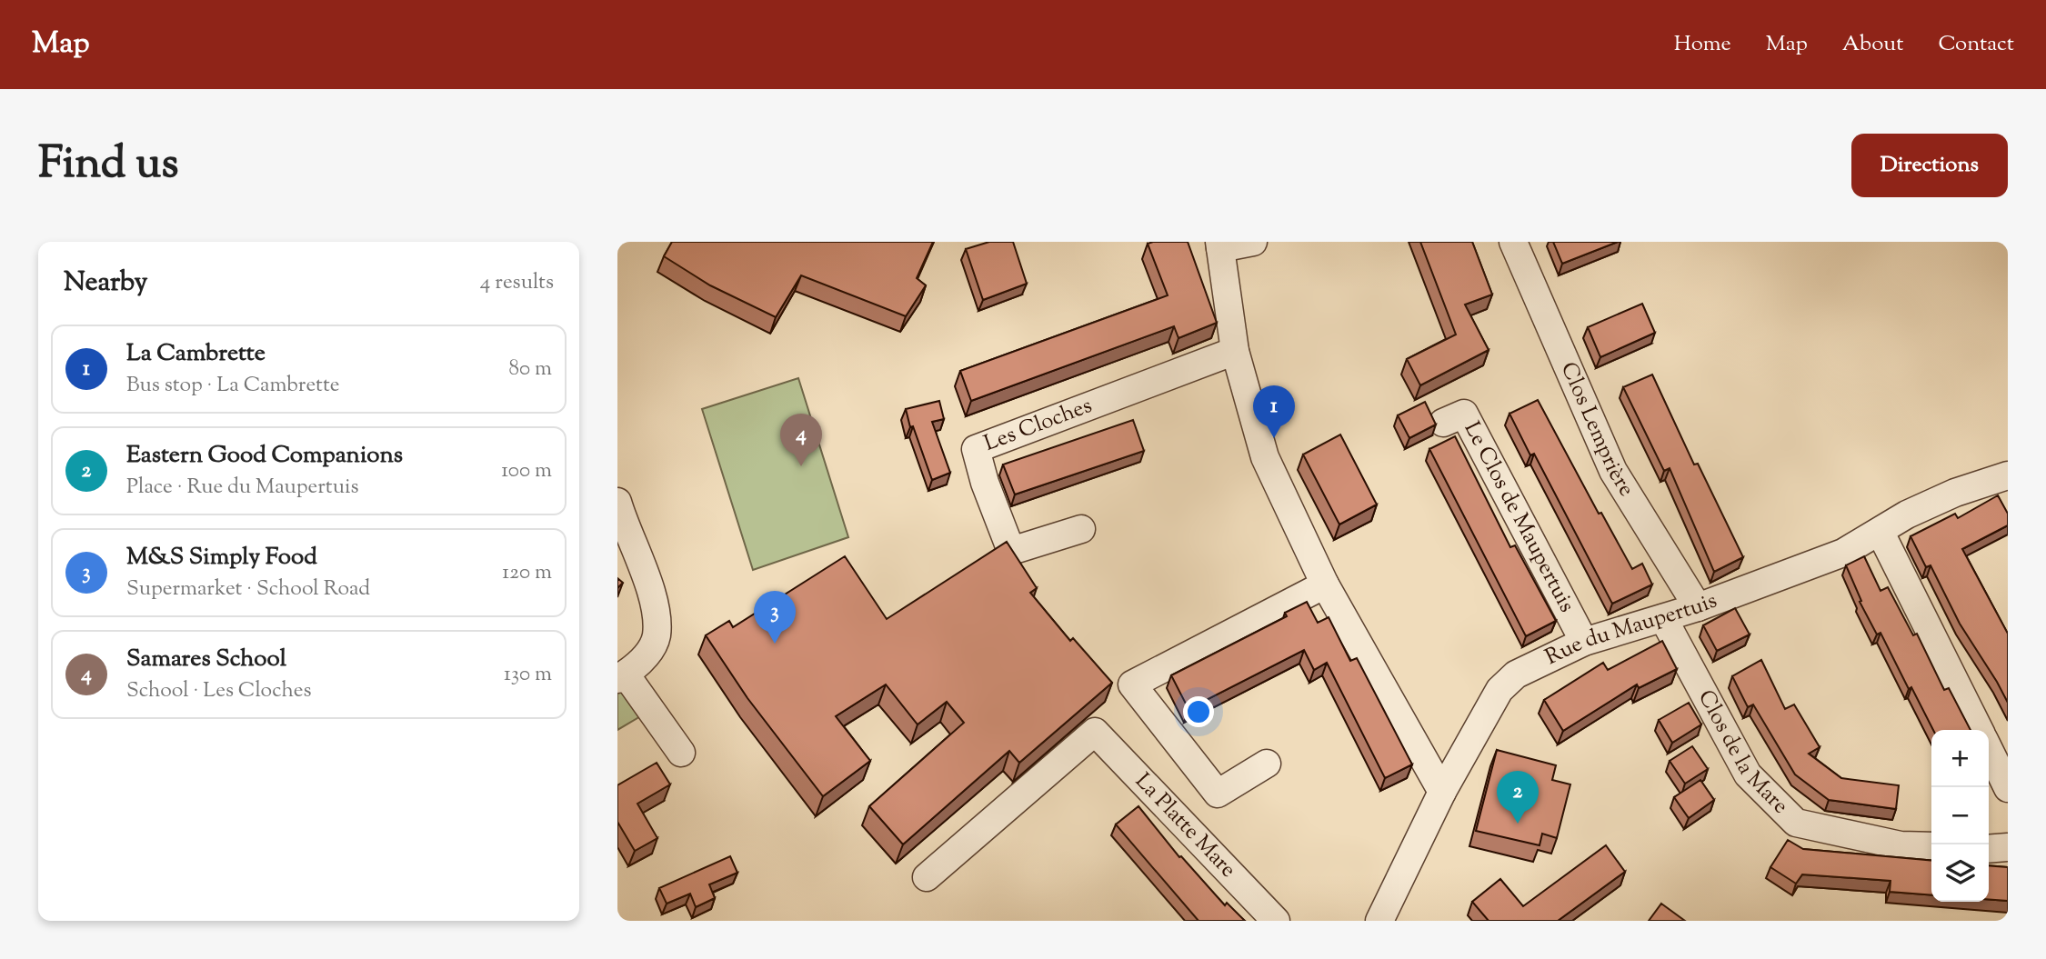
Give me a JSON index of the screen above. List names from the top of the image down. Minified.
{"streets":{"street":["Les Cloches","Clos Lemprière","Le Clos de Maupertuis","Rue du Maupertuis","Clos de la Mare","La Platte Mare"]},"crossings":[["Clos Lemprière","Rue du Maupertuis"],["Le Clos de Maupertuis","Rue du Maupertuis"],["Rue du Maupertuis","Clos de la Mare"]],"page":{"header":"Map","nav":["Home","Map","About","Contact"],"title":"Find us","buttons":"Directions","heading":["Nearby","4 results"],"list":[{"mark":"1","name":"La Cambrette","note":"Bus stop · La Cambrette","value":"80 m"},{"mark":"2","name":"Eastern Good Companions","note":"Place · Rue du Maupertuis","value":"100 m"},{"mark":"3","name":"M&S Simply Food","note":"Supermarket · School Road","value":"120 m"},{"mark":"4","name":"Samares School","note":"School · Les Cloches","value":"130 m"}],"pins":["1","4","3","2"],"map_buttons":["+","−"]}}
